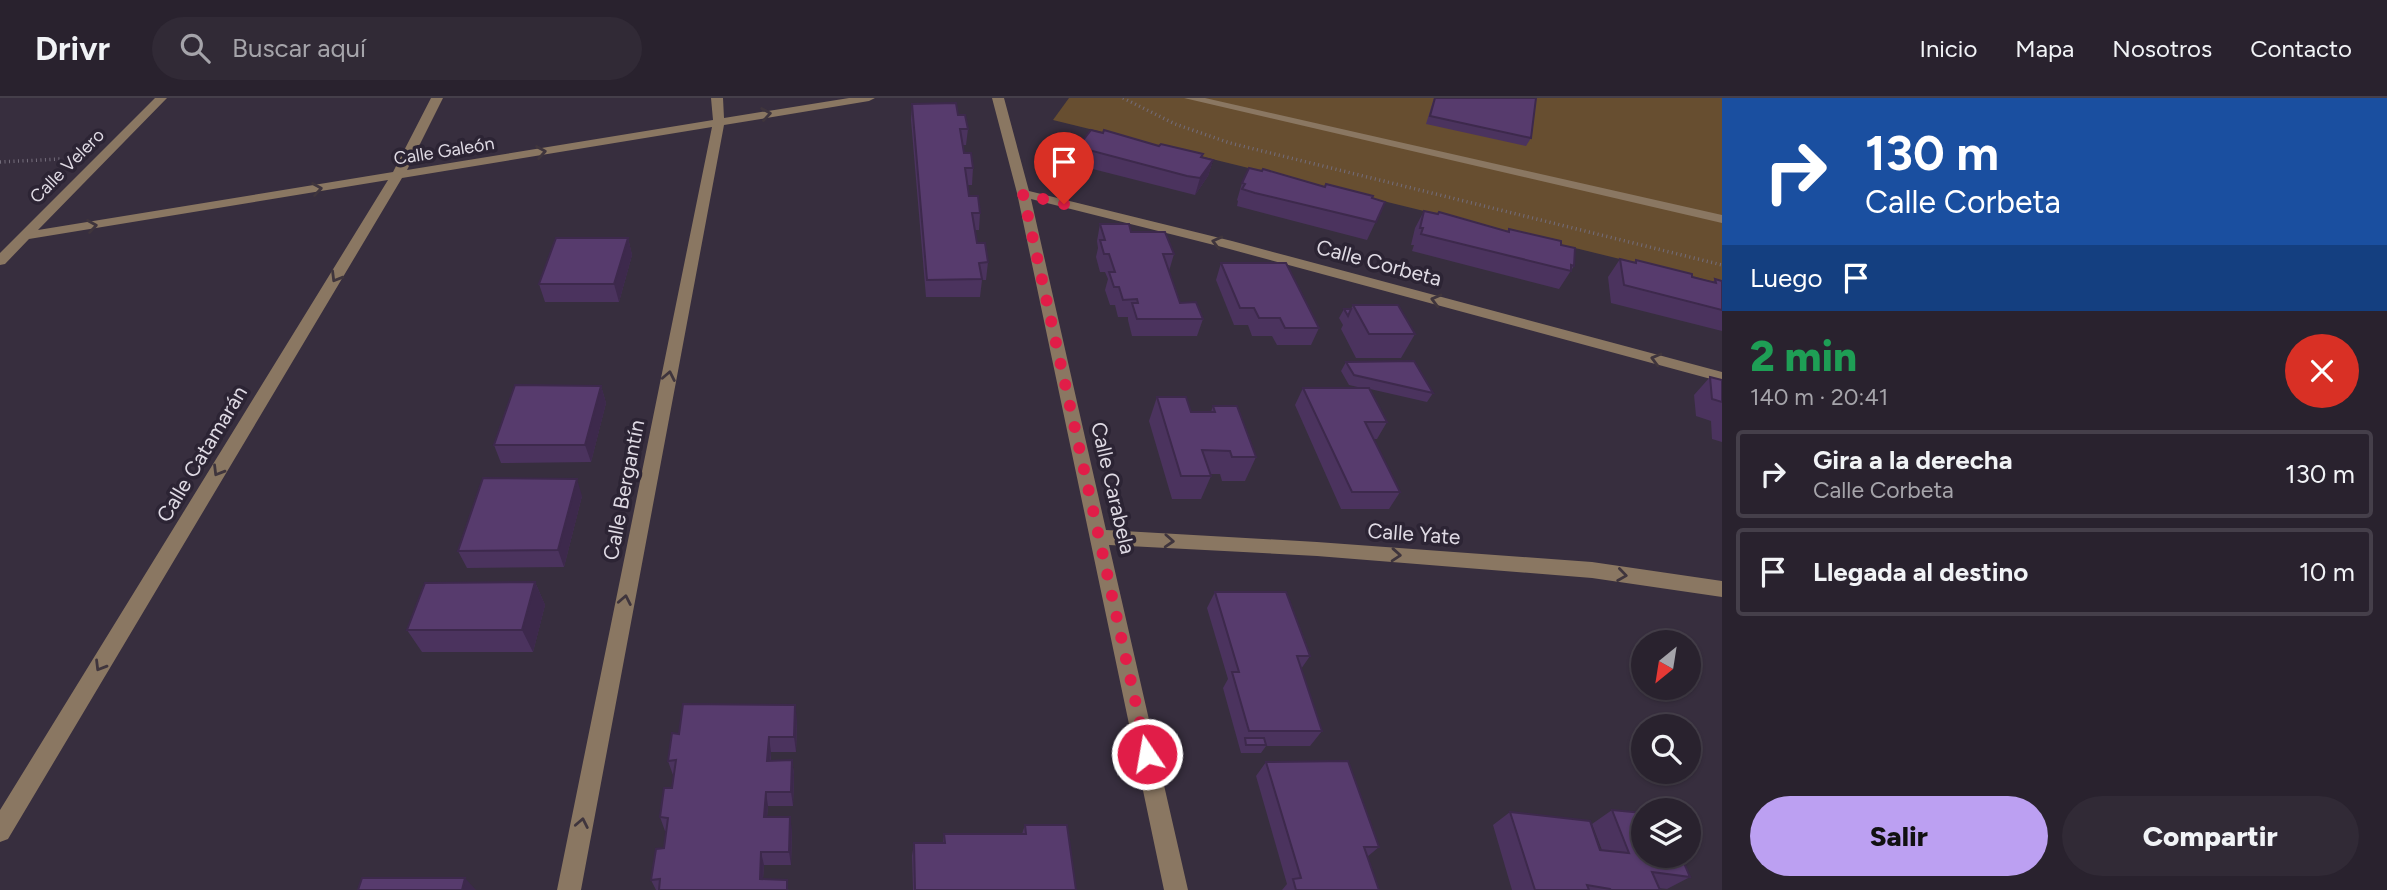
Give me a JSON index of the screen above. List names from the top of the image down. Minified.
{"streets":{"street":["Calle Galeón","Calle Velero","Calle Corbeta","Calle Catamarán","Calle Carabela","Calle Bergantín","Calle Yate"]},"crossings":[["Calle Galeón","Calle Velero"],["Calle Galeón","Calle Catamarán"],["Calle Galeón","Calle Bergantín"],["Calle Corbeta","Calle Carabela"],["Calle Carabela","Calle Yate"]],"one_way":["Calle Galeón","Calle Catamarán","Calle Bergantín","Calle Yate"],"north":"bottom left","page":{"header":"Drivr","search":"Buscar aquí","nav":["Inicio","Mapa","Nosotros","Contacto"],"turn":["130 m","Calle Corbeta"],"then":"Luego","heading":["2 min","140 m · 20:41"],"list":[{"name":"Gira a la derecha","note":"Calle Corbeta","value":"130 m"},{"name":"Llegada al destino","value":"10 m"}],"buttons":["Salir","Compartir"]}}
